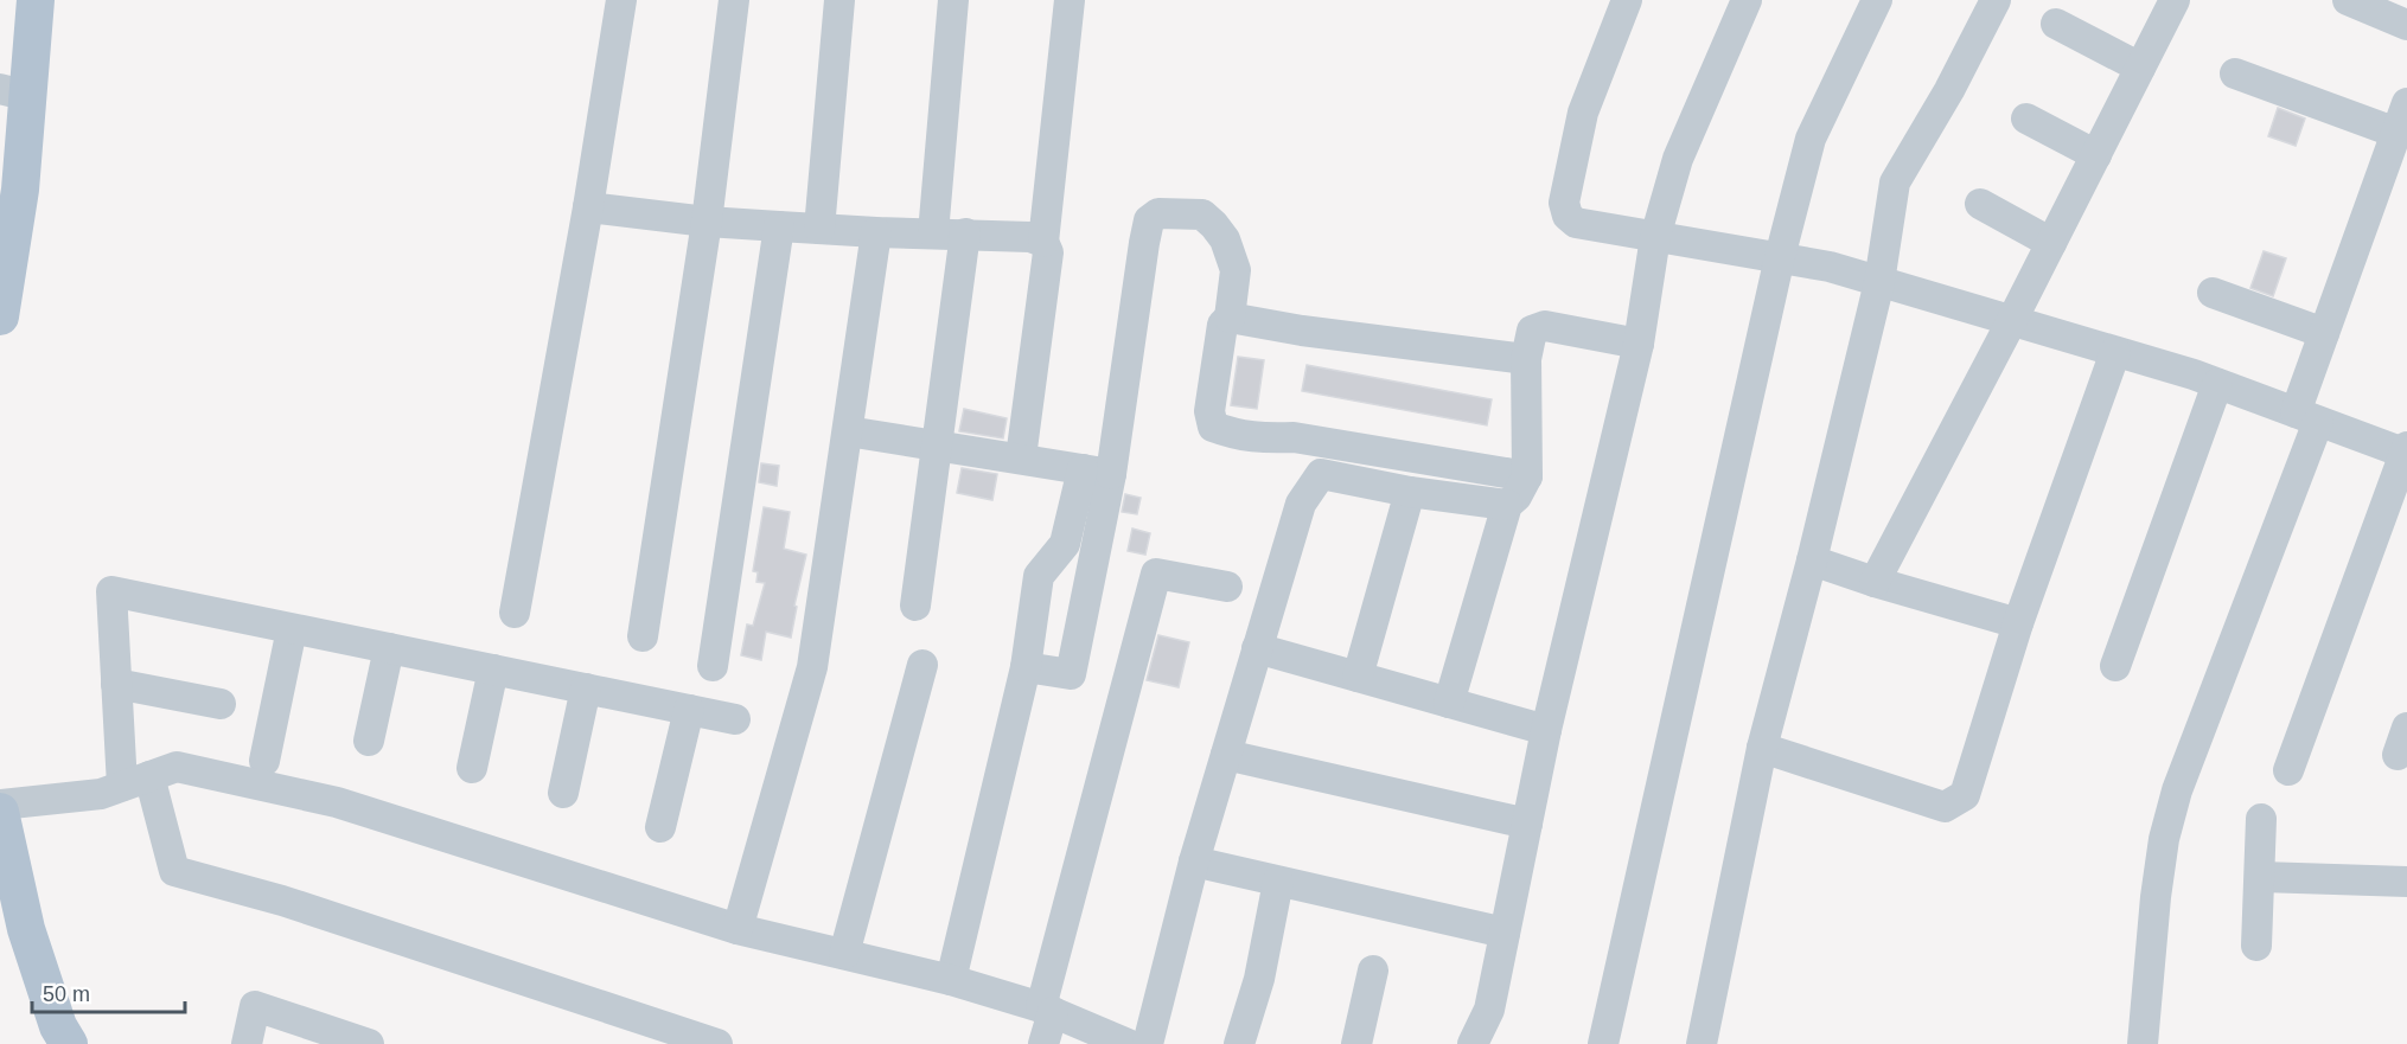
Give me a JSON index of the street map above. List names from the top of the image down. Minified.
{"scale_bar":"50 m"}
